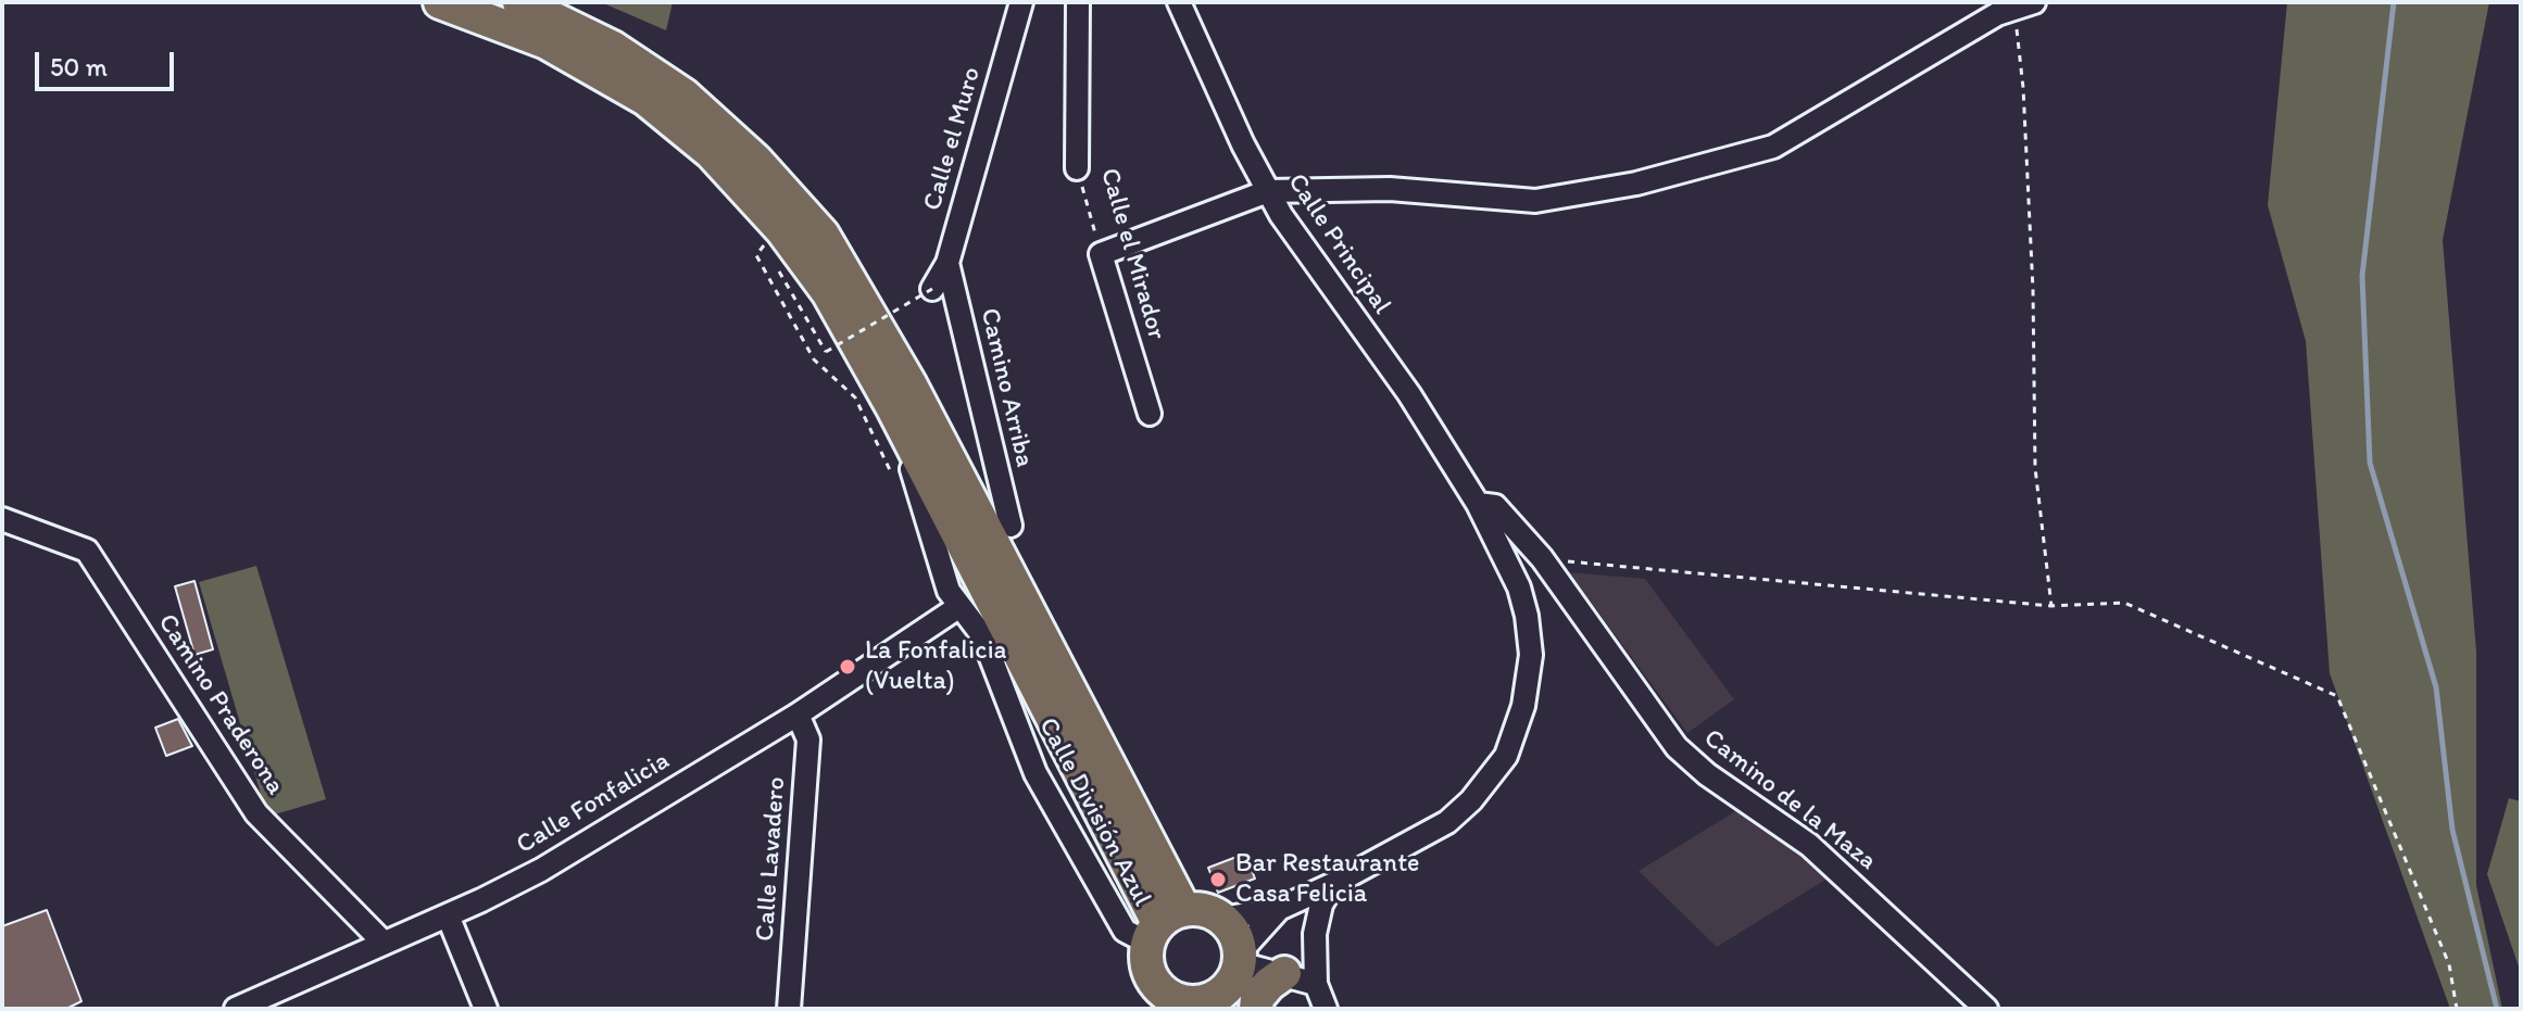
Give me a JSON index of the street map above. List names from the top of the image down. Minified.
{"streets":{"street":["Calle el Muro","Calle Principal","Calle el Mirador","Camino Arriba","Camino Praderona","Camino de la Maza","Calle Fonfalicia","Calle División Azul","Calle Lavadero"]},"crossings":[["Calle el Muro","Camino Arriba"],["Calle Principal","Camino de la Maza"],["Camino Praderona","Calle Fonfalicia"],["Calle Fonfalicia","Calle División Azul"],["Calle Fonfalicia","Calle Lavadero"]],"places":["La Fonfalicia (Vuelta)","Bar Restaurante Casa Felicia"],"scale_bar":"50 m"}
